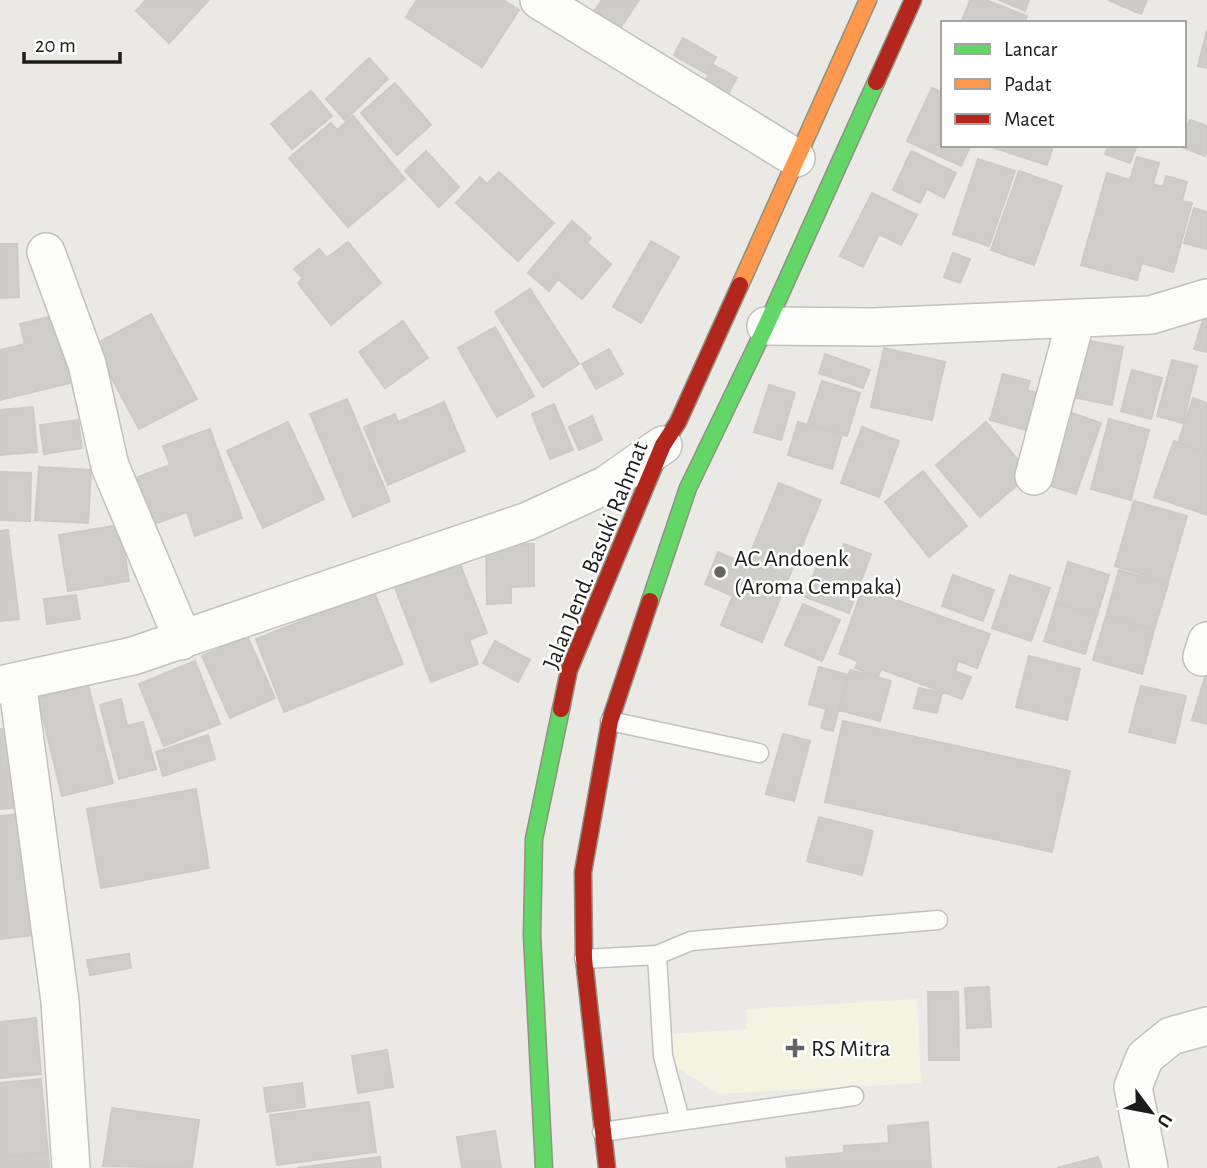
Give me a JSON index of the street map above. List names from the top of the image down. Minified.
{"streets":{"main road":["Jalan Jend. Basuki Rahmat"]},"places":{"other":["AC Andoenk (Aroma Cempaka)"],"health":["RS Mitra"]},"legend":["Lancar","Padat","Macet"],"scale_bar":"20 m","north":"bottom right"}
